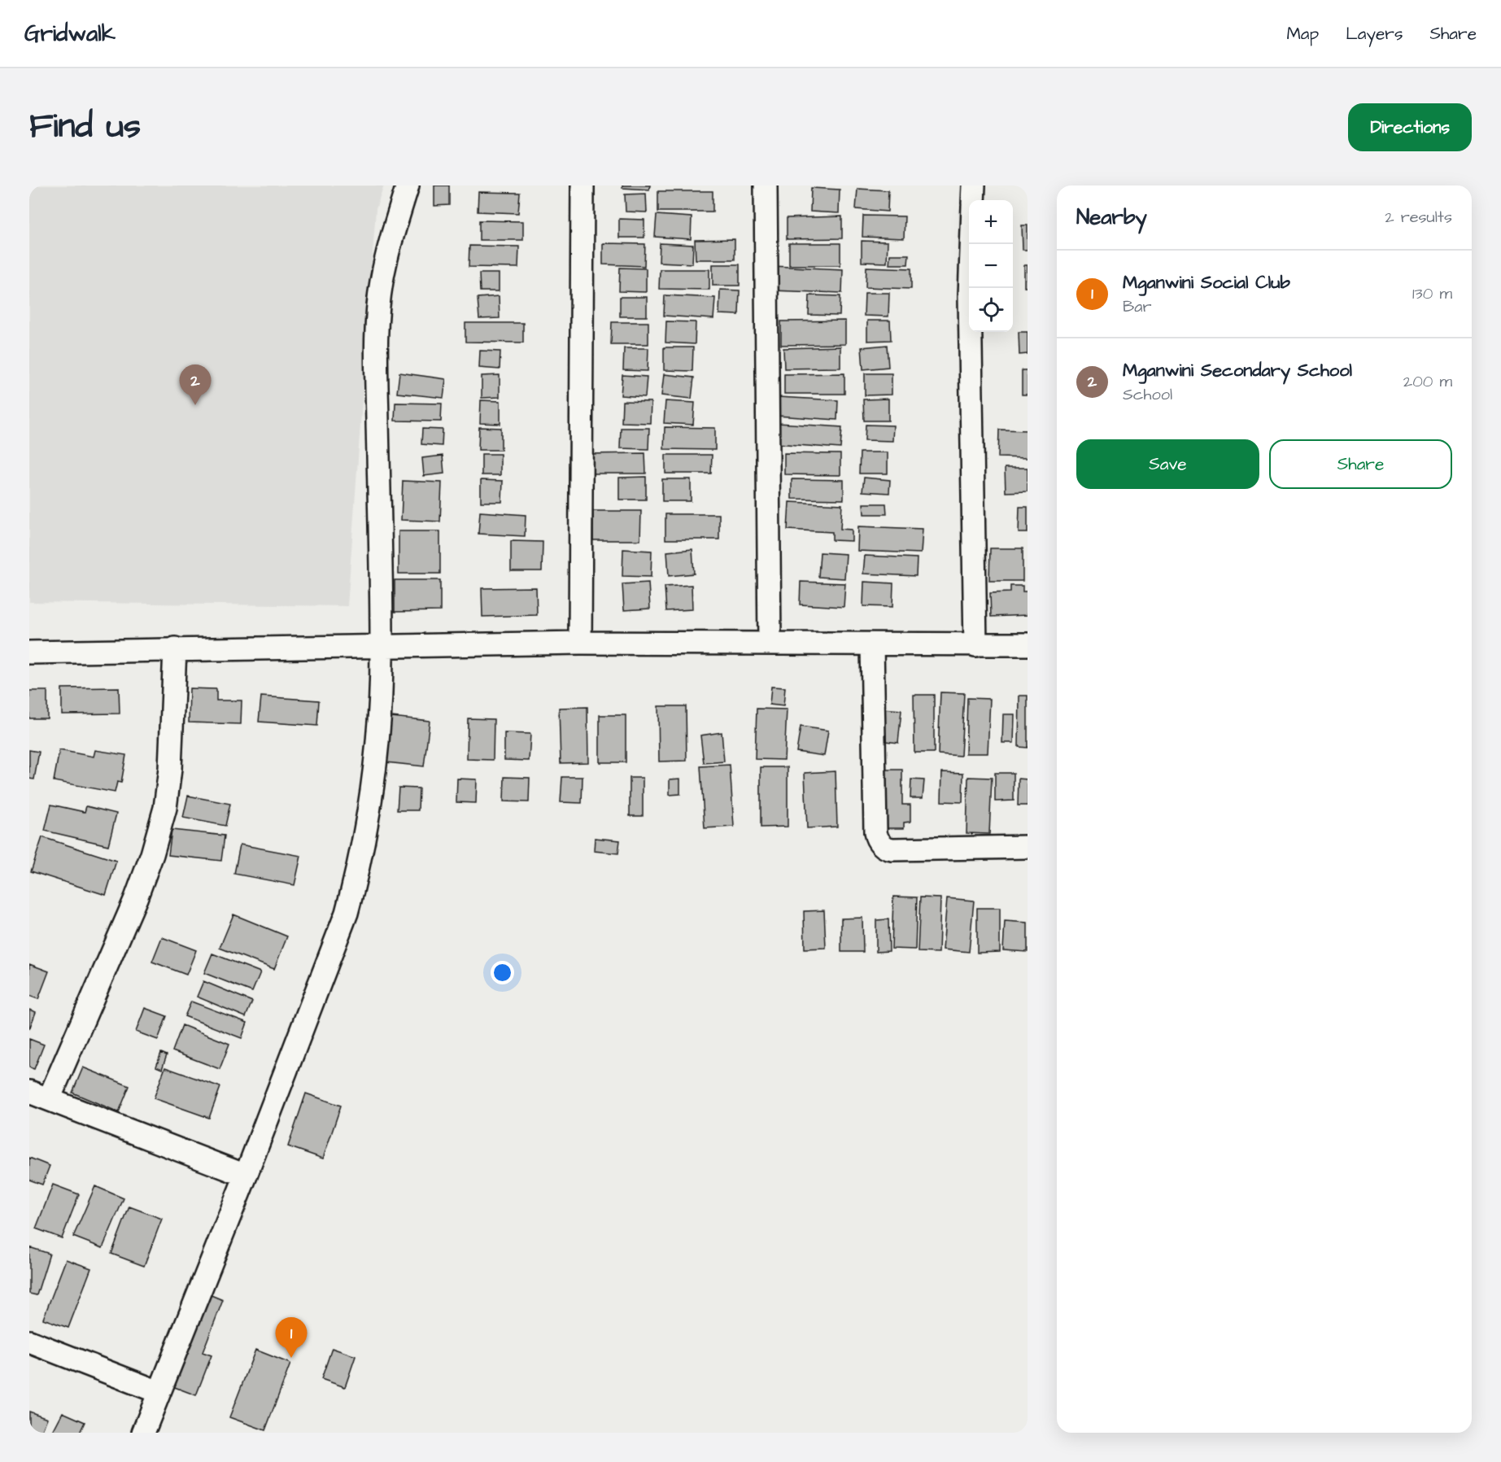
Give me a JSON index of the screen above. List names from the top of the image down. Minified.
{"page":{"header":"Gridwalk","nav":["Map","Layers","Share"],"title":"Find us","buttons":["Directions",["Save","Share"]],"heading":["Nearby","2 results"],"map_buttons":["+","−"],"list":[{"mark":"1","name":"Mganwini Social Club","note":"Bar","value":"130 m"},{"mark":"2","name":"Mganwini Secondary School","note":"School","value":"200 m"}],"pins":["2","1"]}}
